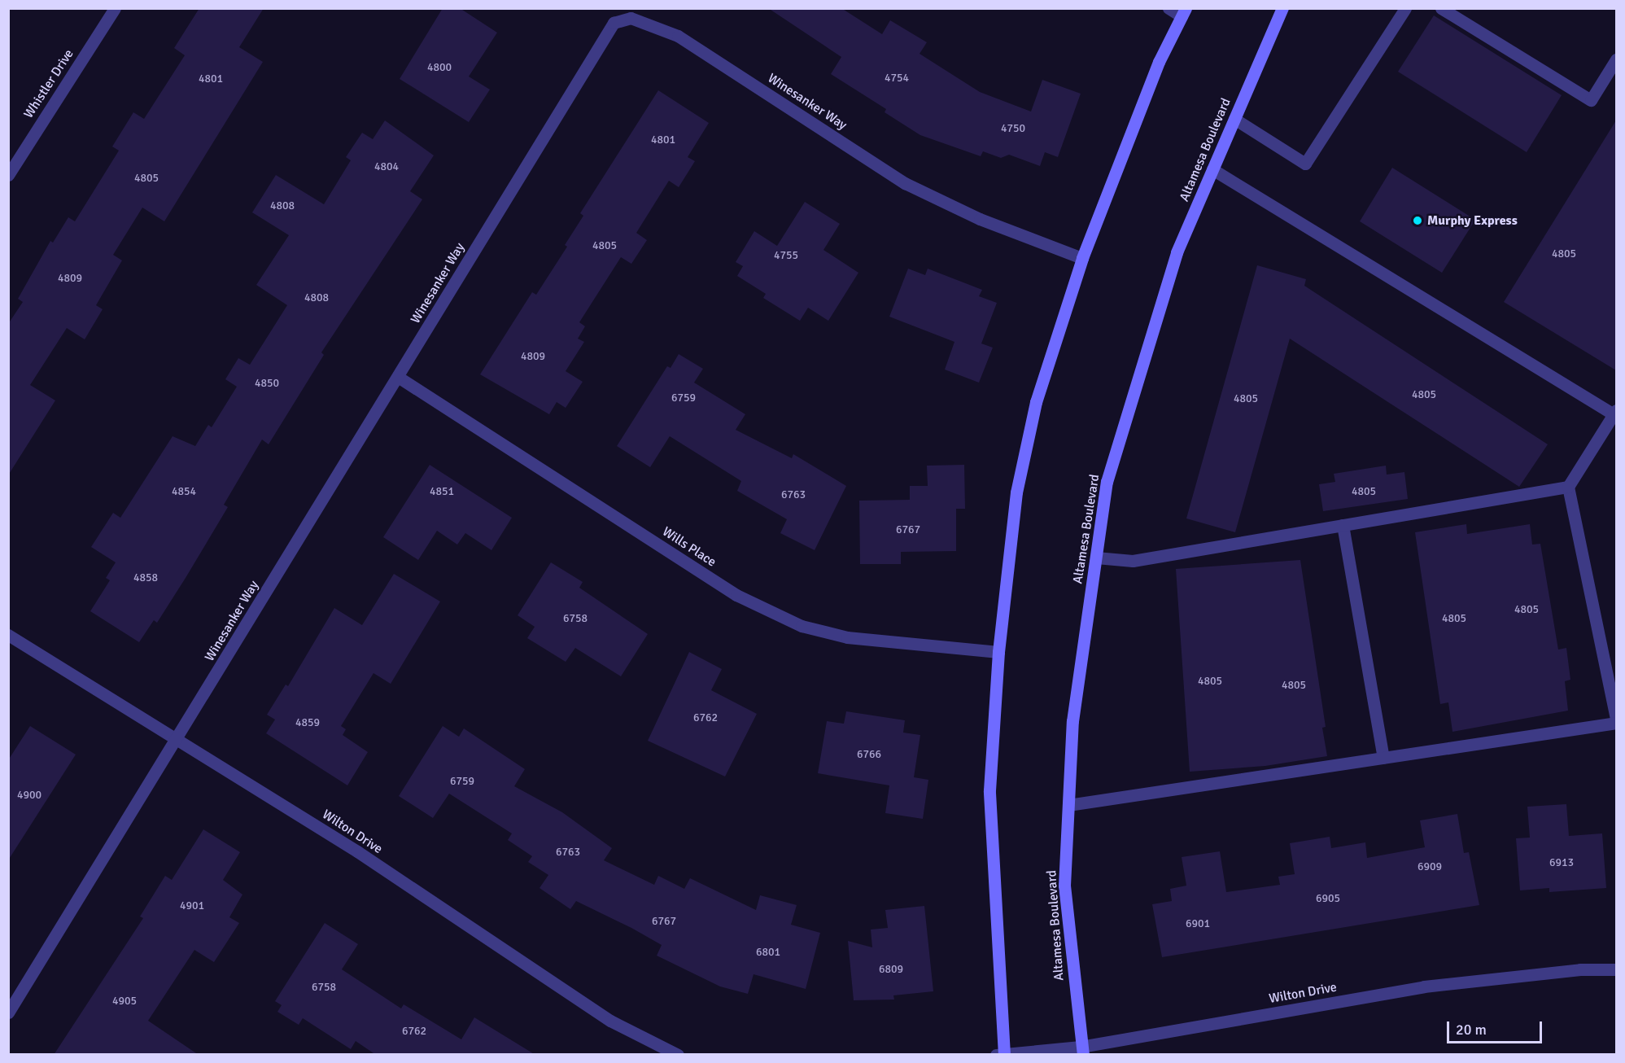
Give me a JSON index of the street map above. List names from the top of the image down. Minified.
{"streets":{"main road":["Altamesa Boulevard"],"street":["Whistler Drive","Winesanker Way","Wills Place","Wilton Drive"]},"crossings":[["Winesanker Way","Wills Place"],["Winesanker Way","Wilton Drive"],["Altamesa Boulevard","Wilton Drive"]],"places":["Murphy Express"],"house_numbers":["4800","4754","4801","4750","4801","4804","4805","4808","4805","4805","4755","4809","4808","4809","4850","4805","6759","4805","4854","4851","4805","6763","6767","4858","4805","6758","4805","4805","4805","6762","4859","6766","6759","4900","6763","6913","6909","6905","4901","6767","6901","6801","6809","6758","4905","6762"],"scale_bar":"20 m"}
